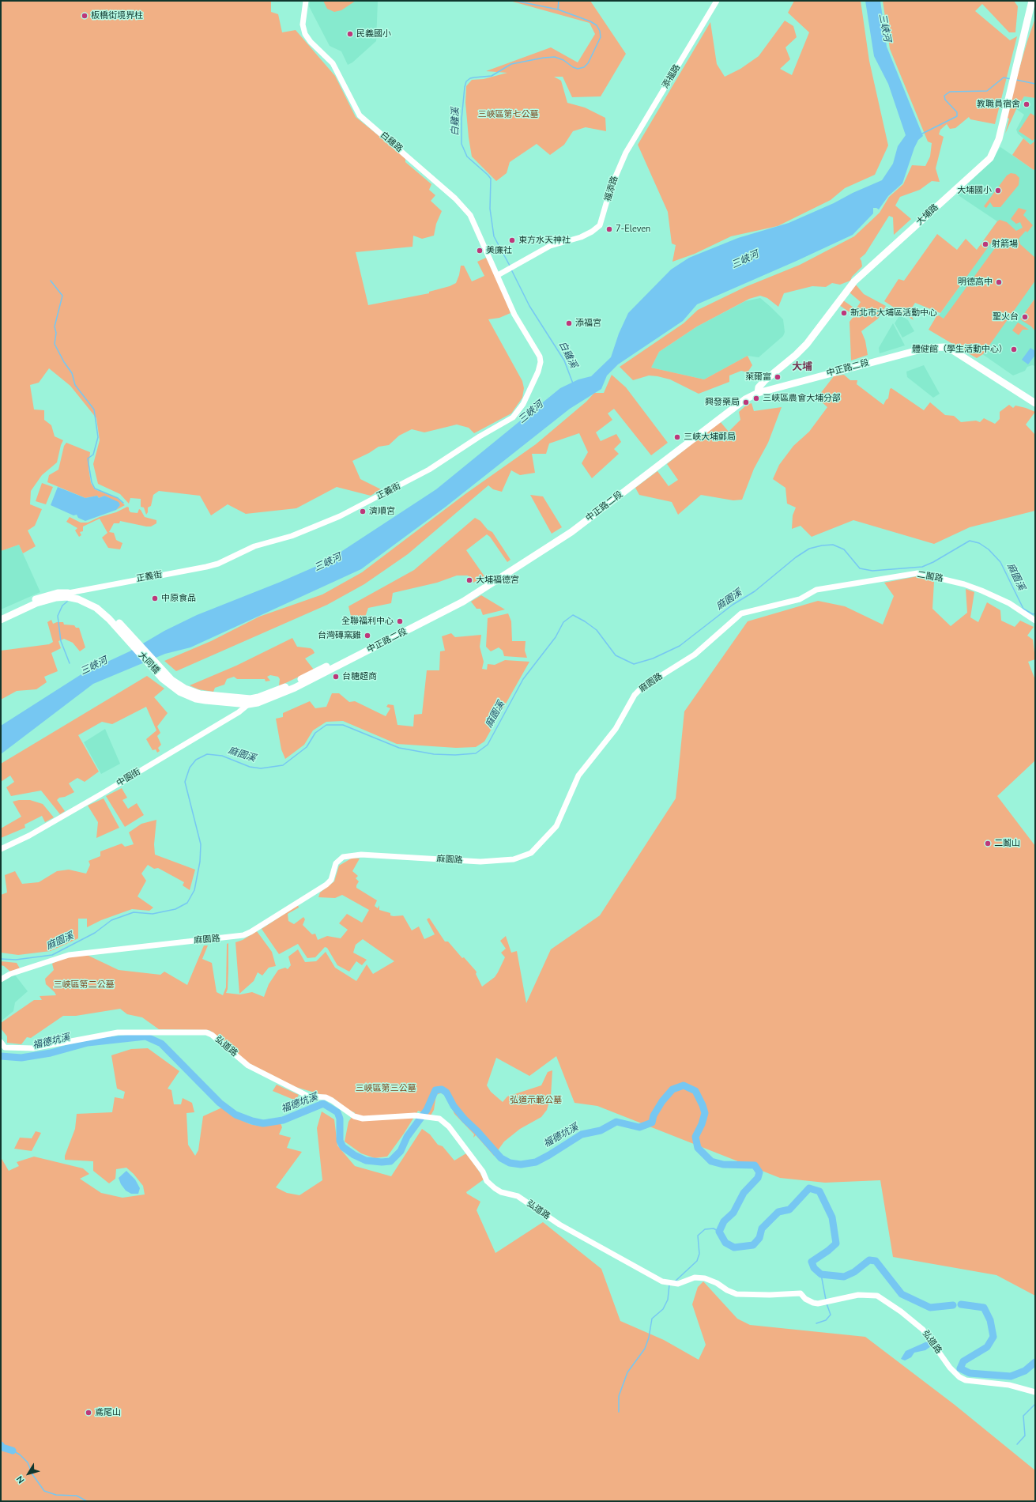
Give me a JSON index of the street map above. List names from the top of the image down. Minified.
{"streets":{"main road":["大埔路","中正路二段","大同橋"],"street":["添福路","白雞路","福添路","正義街","二鬮路","麻園路","中園街","弘道路"]},"crossings":[["添福路","福添路"],["白雞路","福添路"],["白雞路","正義街"],["福添路","正義街"],["大埔路","中正路二段"],["中正路二段","大同橋"],["中正路二段","中園街"],["正義街","大同橋"],["二鬮路","麻園路"]],"districts":["大埔"],"water":["三峽河","白雞溪","麻園溪","福德坑溪"],"parks":["三峽區第七公墓","三峽區第二公墓","三峽區第三公墓","弘道示範公墓"],"places":["板橋街境界柱","民義國小","教職員宿舍","大埔國小","7-Eleven","東方水天神社","射箭場","美廉社","明德高中","新北市大埔區活動中心","聖火台","添福宮","體健館（學生活動中心）","萊爾富","三峽區農會大埔分部","興發藥局","三峽大埔郵局","濟順宮","大埔福德宮","中原食品","全聯福利中心","台灣磚窯雞","台糖超商","二鬮山","鳶尾山"],"north":"bottom left"}
